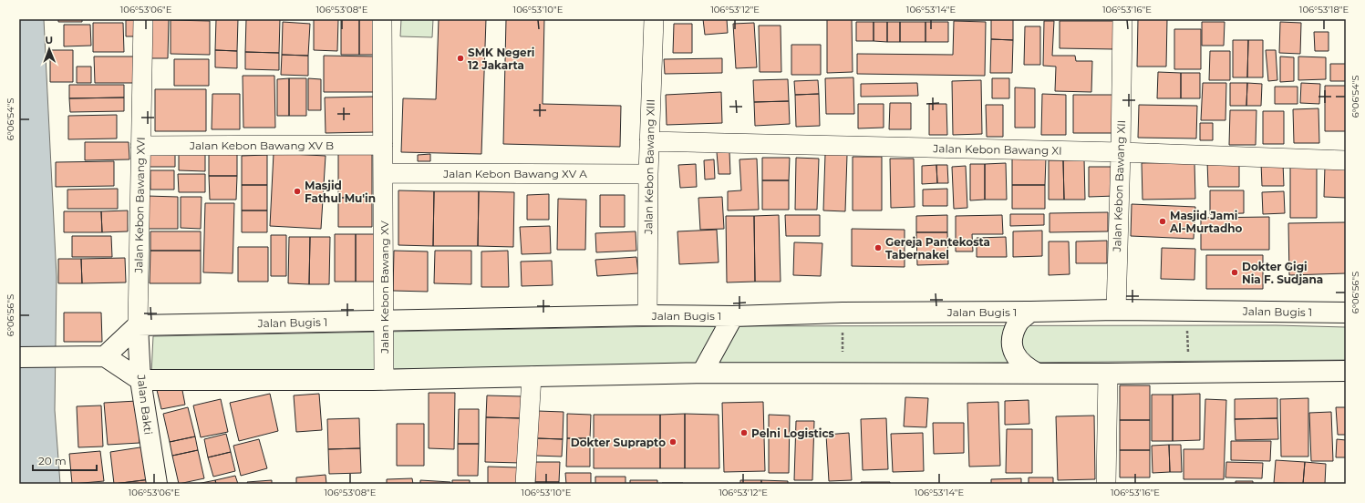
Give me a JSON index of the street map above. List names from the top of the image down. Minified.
{"streets":{"street":["Jalan Kebon Bawang XV B","Jalan Kebon Bawang XI","Jalan Kebon Bawang XIII","Jalan Kebon Bawang XV A","Jalan Kebon Bawang XII","Jalan Kebon Bawang XVI","Jalan Kebon Bawang XV","Jalan Bugis 1","Jalan Bakti"]},"crossings":[["Jalan Kebon Bawang XV B","Jalan Kebon Bawang XVI"],["Jalan Kebon Bawang XV B","Jalan Kebon Bawang XV"],["Jalan Kebon Bawang XI","Jalan Kebon Bawang XIII"],["Jalan Kebon Bawang XI","Jalan Kebon Bawang XII"],["Jalan Kebon Bawang XIII","Jalan Kebon Bawang XV A"],["Jalan Kebon Bawang XIII","Jalan Bugis 1"],["Jalan Kebon Bawang XV A","Jalan Kebon Bawang XV"],["Jalan Kebon Bawang XII","Jalan Bugis 1"],["Jalan Kebon Bawang XVI","Jalan Bugis 1"],["Jalan Kebon Bawang XVI","Jalan Bakti"],["Jalan Kebon Bawang XV","Jalan Bugis 1"],["Jalan Bugis 1","Jalan Bakti"]],"places":["SMK Negeri 12 Jakarta","Masjid Fathul Mu'in","Masjid Jami Al-Murtadho","Gereja Pantekosta Tabernakel","Dokter Gigi Nia F. Sudjana","Pelni Logistics","Dokter Suprapto"],"scale_bar":"20 m","north":"top","coordinates":["106°53'06\"E","106°53'08\"E","106°53'10\"E","106°53'12\"E","106°53'14\"E","106°53'16\"E","106°53'18\"E","6°06'54\"S","6°06'56\"S"]}
